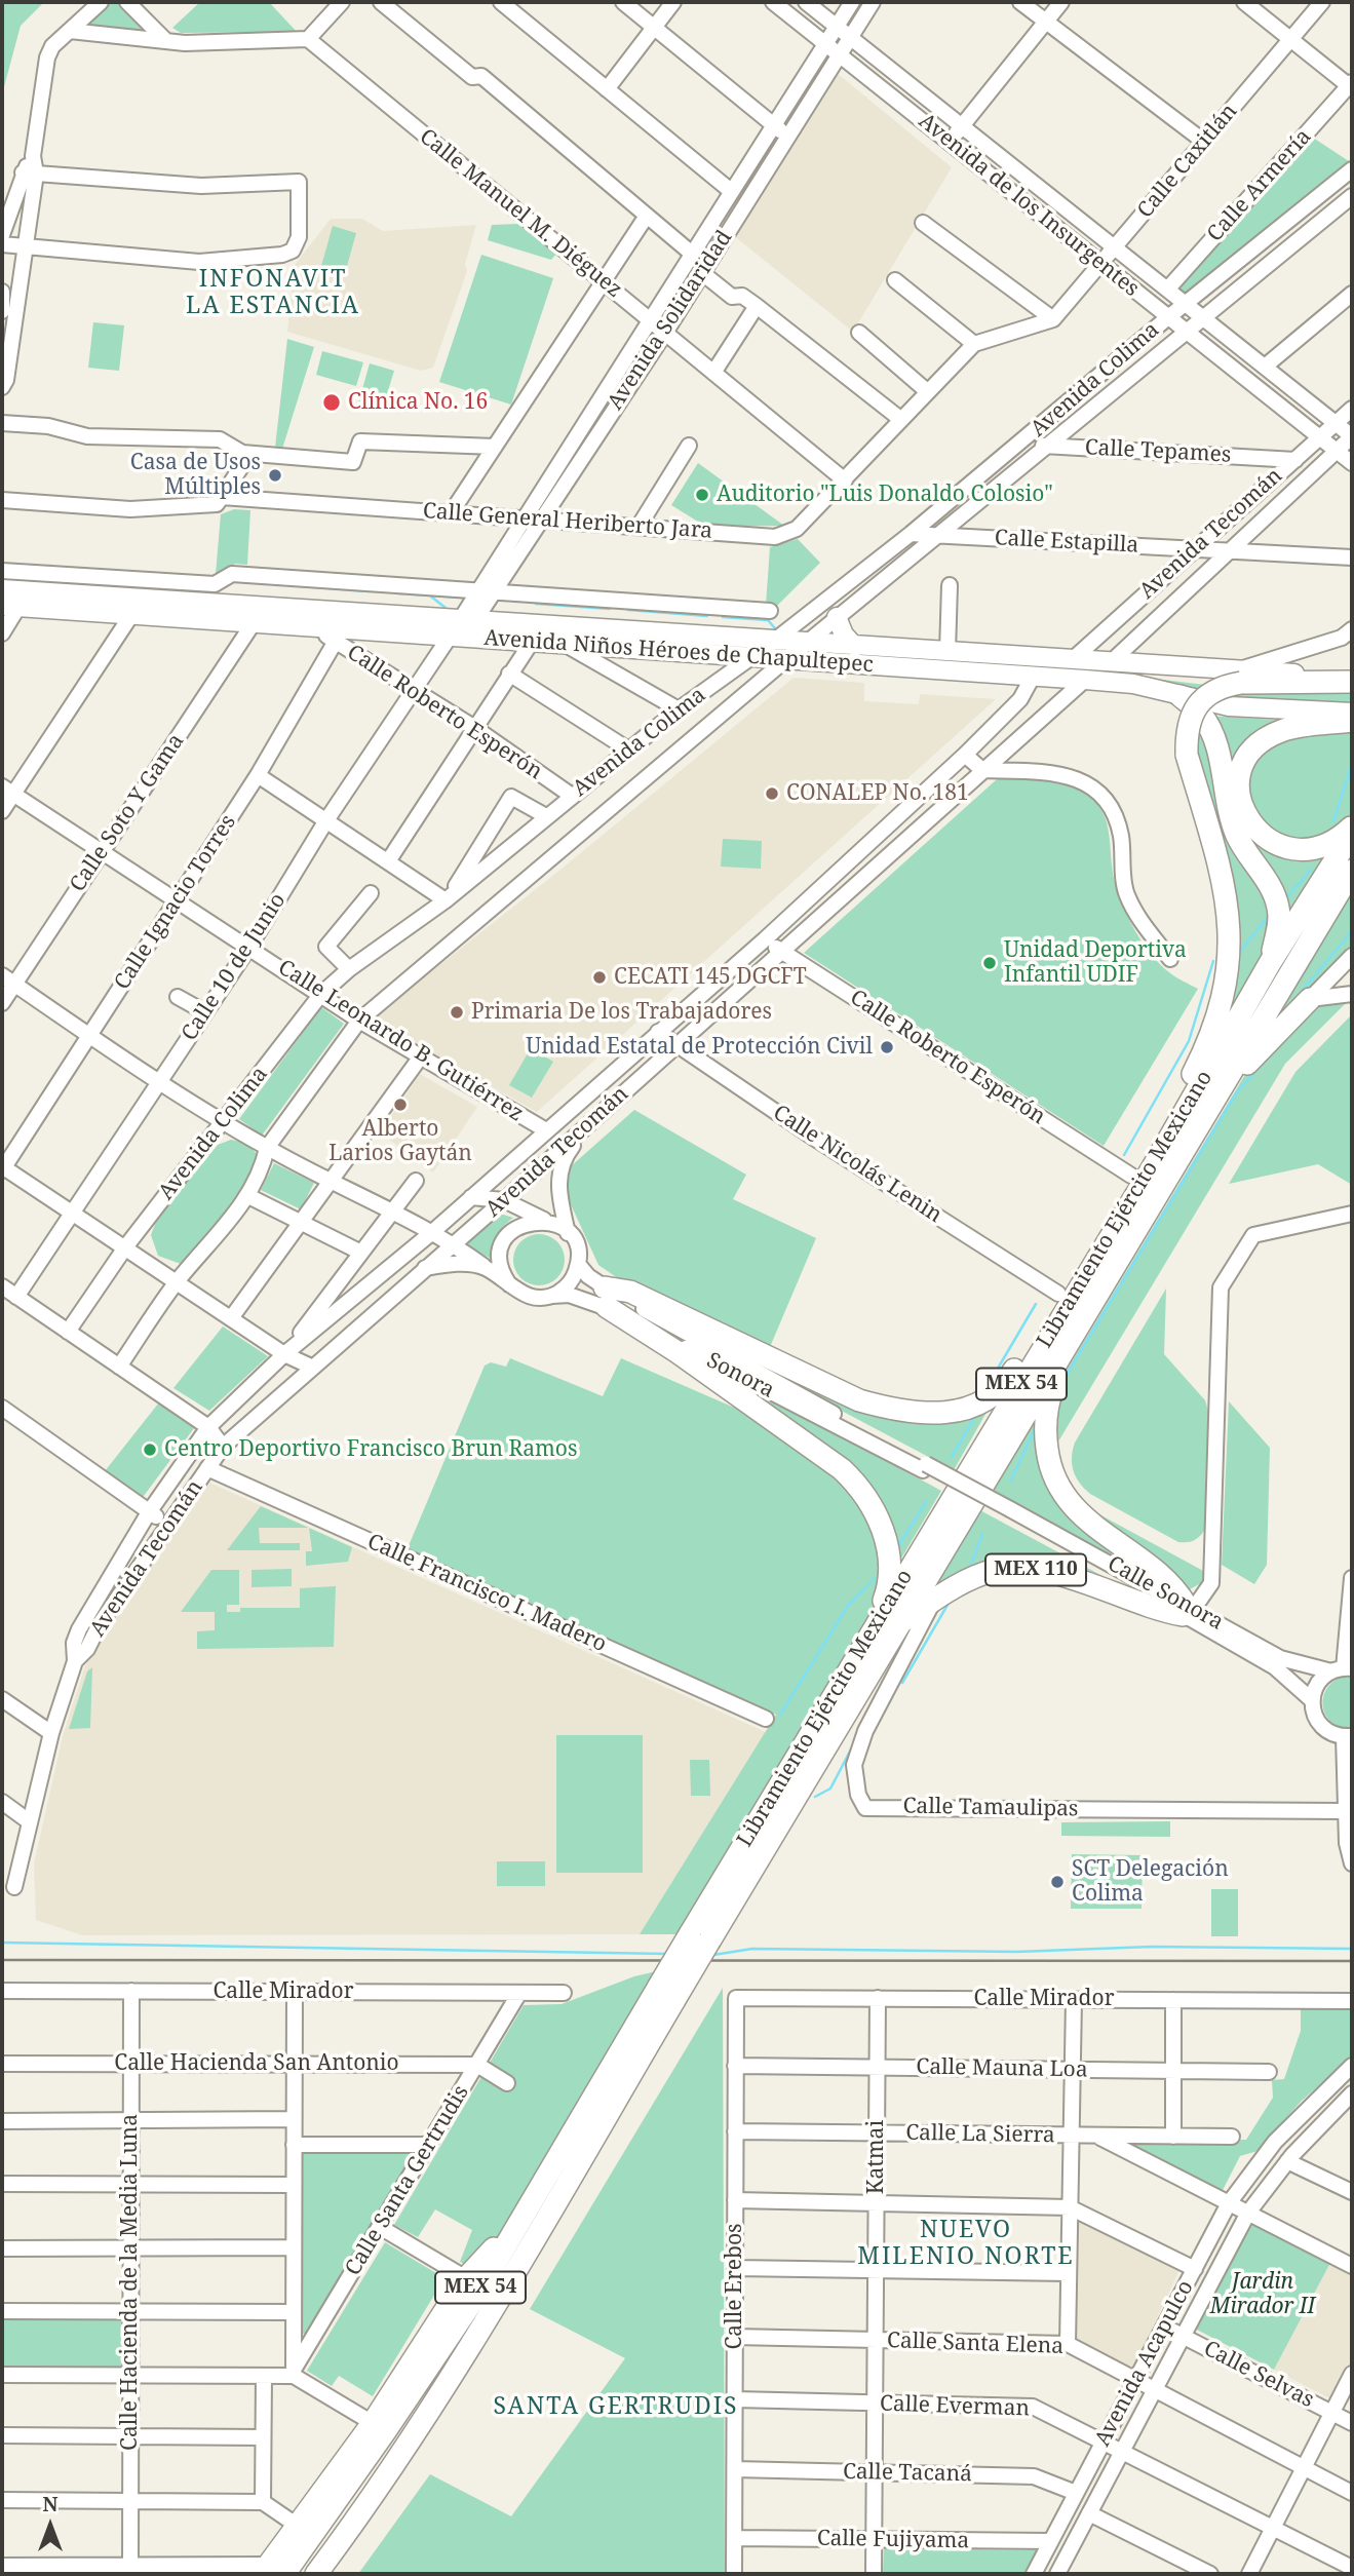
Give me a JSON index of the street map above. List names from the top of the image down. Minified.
{"streets":{"highway":["Libramiento Ejército Mexicano","MEX 54","MEX 110"],"main road":["Avenida Niños Héroes de Chapultepec"],"street":["Calle Caxitlán","Calle Armería","Avenida de los Insurgentes","Calle Manuel M. Diéguez","Avenida Solidaridad","Avenida Colima","Calle Tepames","Calle General Heriberto Jara","Avenida Tecomán","Calle Estapilla","Calle Roberto Esperón","Calle Soto Y Gama","Calle Ignacio Torres","Calle 10 de Junio","Calle Leonardo B. Gutiérrez","Calle Nicolás Lenin","Sonora","Calle Francisco I. Madero","Calle Sonora","Calle Tamaulipas","Calle Mirador","Calle Hacienda San Antonio","Calle Mauna Loa","Calle La Sierra","Katmai","Calle Santa Gertrudis","Calle Hacienda de la Media Luna","Calle Erebos","Calle Santa Elena","Avenida Acapulco","Calle Selvas","Calle Everman","Calle Tacaná","Calle Fujiyama"]},"crossings":[["Calle Caxitlán","Avenida de los Insurgentes"],["Calle Caxitlán","Calle General Heriberto Jara"],["Calle Armería","Avenida de los Insurgentes"],["Avenida de los Insurgentes","Avenida Solidaridad"],["Avenida de los Insurgentes","Avenida Colima"],["Avenida de los Insurgentes","Avenida Tecomán"],["Calle Manuel M. Diéguez","Avenida Solidaridad"],["Calle Manuel M. Diéguez","Calle General Heriberto Jara"],["Avenida Solidaridad","Calle General Heriberto Jara"],["Avenida Solidaridad","Avenida Niños Héroes de Chapultepec"],["Avenida Solidaridad","Calle 10 de Junio"],["Avenida Colima","Calle Tepames"],["Avenida Colima","Calle Estapilla"],["Avenida Colima","Avenida Niños Héroes de Chapultepec"],["Avenida Colima","Calle Roberto Esperón"],["Avenida Colima","Calle Leonardo B. Gutiérrez"],["Avenida Colima","Sonora"],["Calle Tepames","Avenida Tecomán"],["Avenida Tecomán","Calle Estapilla"],["Avenida Tecomán","Avenida Niños Héroes de Chapultepec"],["Avenida Tecomán","Calle Roberto Esperón"],["Avenida Tecomán","Calle Leonardo B. Gutiérrez"],["Avenida Tecomán","Calle Nicolás Lenin"],["Avenida Tecomán","Sonora"],["Avenida Tecomán","Calle Francisco I. Madero"],["Avenida Niños Héroes de Chapultepec","Calle Roberto Esperón"],["Avenida Niños Héroes de Chapultepec","Calle Soto Y Gama"],["Avenida Niños Héroes de Chapultepec","Calle Ignacio Torres"],["Avenida Niños Héroes de Chapultepec","Calle 10 de Junio"],["Calle Roberto Esperón","Calle Ignacio Torres"],["Calle Roberto Esperón","Calle 10 de Junio"],["Calle Soto Y Gama","Calle Leonardo B. Gutiérrez"],["Calle Soto Y Gama","Sonora"],["Calle Ignacio Torres","Calle Leonardo B. Gutiérrez"],["Calle Ignacio Torres","Sonora"],["Calle 10 de Junio","Calle Leonardo B. Gutiérrez"],["Calle 10 de Junio","Sonora"],["Libramiento Ejército Mexicano","MEX 110"],["Sonora","Calle Sonora"],["MEX 110","Calle Sonora"],["MEX 110","Calle Tamaulipas"],["Calle Mirador","Katmai"],["Calle Mirador","Calle Santa Gertrudis"],["Calle Mirador","Calle Hacienda de la Media Luna"],["Calle Mirador","Calle Erebos"],["Calle Hacienda San Antonio","Calle Santa Gertrudis"],["Calle Hacienda San Antonio","Calle Hacienda de la Media Luna"],["Calle Mauna Loa","Katmai"],["Calle Mauna Loa","Calle Erebos"],["Calle La Sierra","Katmai"],["Calle La Sierra","Calle Erebos"],["Calle La Sierra","Avenida Acapulco"],["Katmai","Calle Santa Elena"],["Katmai","Calle Everman"],["Katmai","Calle Tacaná"],["Katmai","Calle Fujiyama"],["Calle Erebos","Calle Santa Elena"],["Calle Erebos","Calle Everman"],["Calle Erebos","Calle Tacaná"],["Calle Erebos","Calle Fujiyama"],["Calle Santa Elena","Avenida Acapulco"],["Avenida Acapulco","Calle Selvas"],["Avenida Acapulco","Calle Everman"],["Avenida Acapulco","Calle Tacaná"],["Avenida Acapulco","Calle Fujiyama"]],"districts":["INFONAVIT LA ESTANCIA","NUEVO MILENIO NORTE","SANTA GERTRUDIS"],"parks":["Jardin Mirador II"],"places":["Clínica No. 16","Casa de Usos Múltiples","Auditorio \"Luis Donaldo Colosio\"","CONALEP No. 181","Unidad Deportiva Infantil UDIF","CECATI 145 DGCFT","Primaria De los Trabajadores","Unidad Estatal de Protección Civil","Alberto Larios Gaytán","Centro Deportivo Francisco Brun Ramos","SCT Delegación Colima"],"north":"top"}
